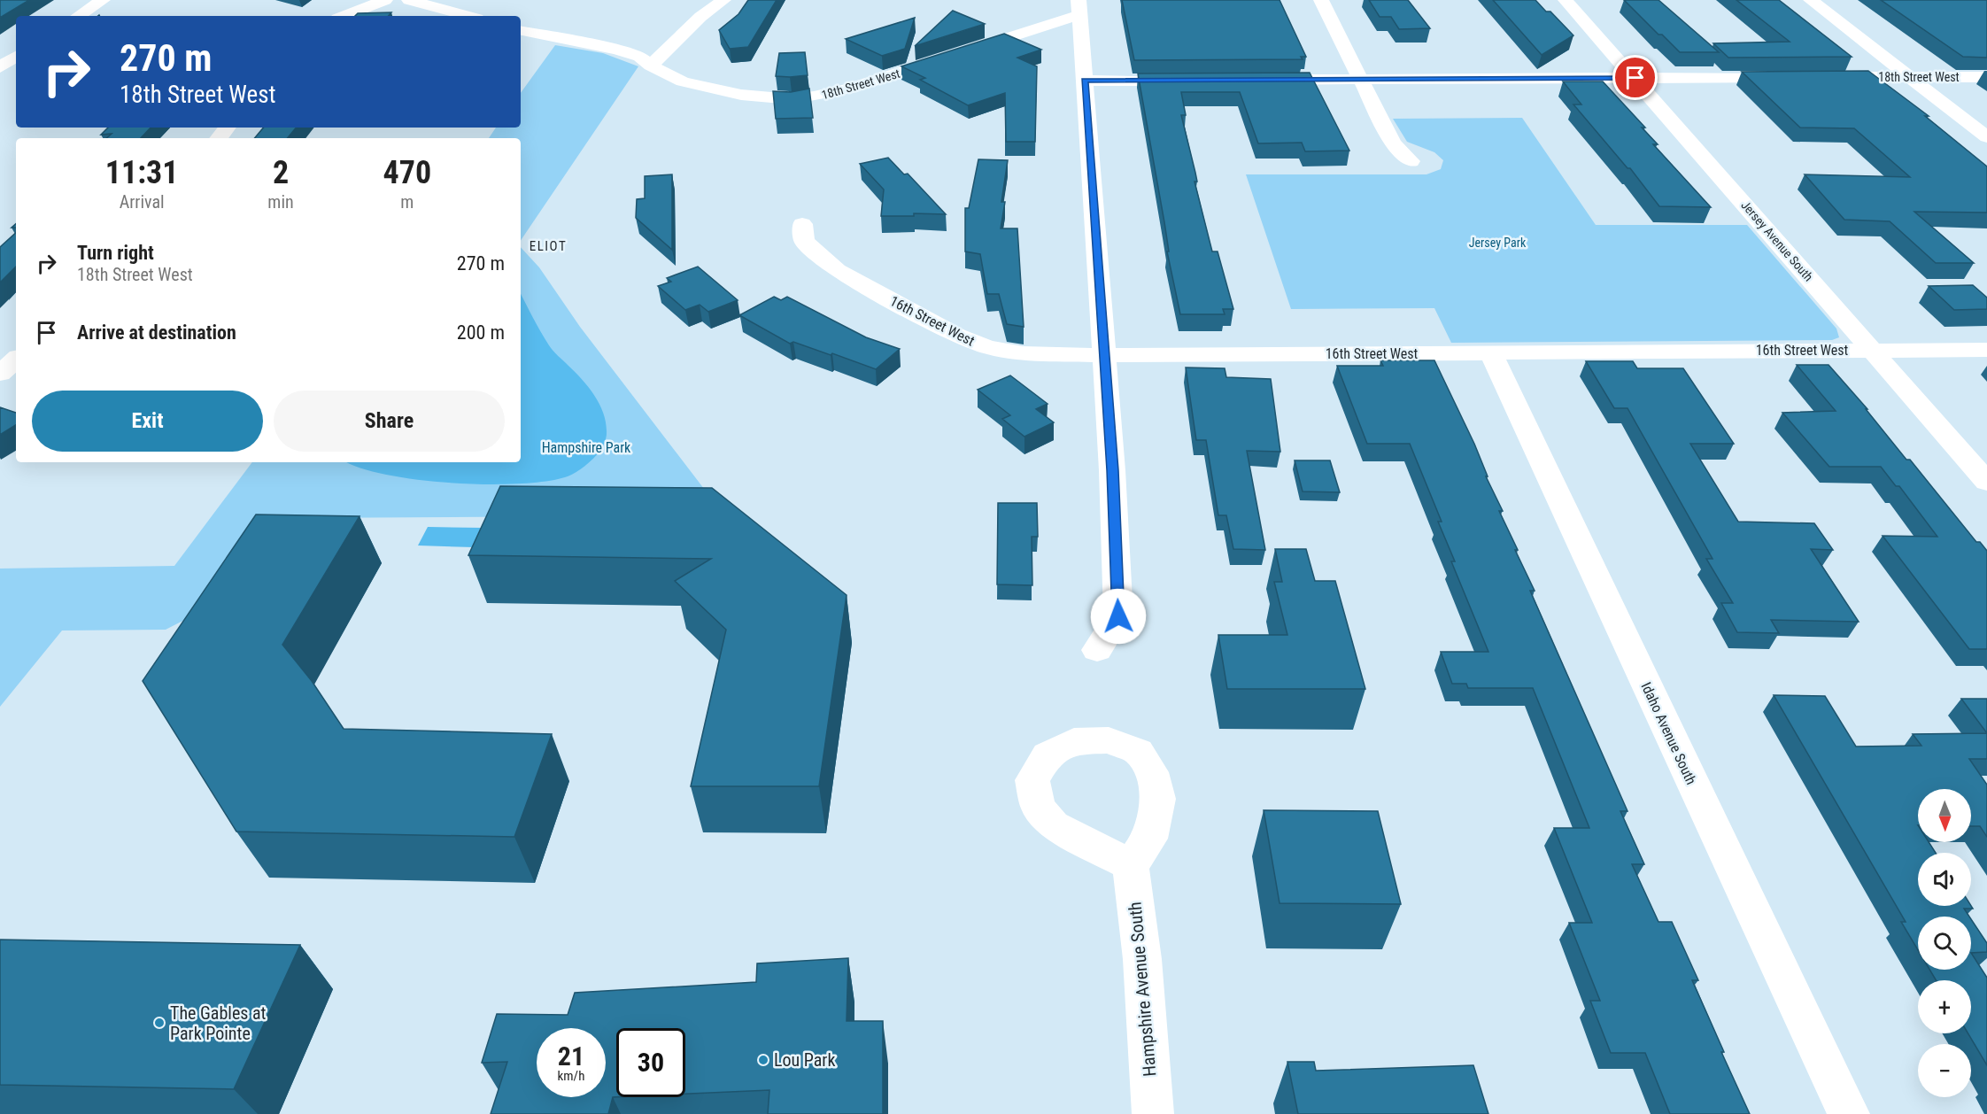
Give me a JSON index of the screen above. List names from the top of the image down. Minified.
{"streets":{"street":["18th Street West","Jersey Avenue South","16th Street West","Idaho Avenue South","Hampshire Avenue South"]},"crossings":[["Jersey Avenue South","16th Street West"],["16th Street West","Idaho Avenue South"]],"districts":["ELIOT"],"parks":["Jersey Park","Hampshire Park"],"places":["The Gables at Park Pointe","Lou Park"],"north":"bottom","page":{"turn":["270 m","18th Street West"],"eta":["11:31","Arrival","2","min","470","m"],"list":[{"name":"Turn right","note":"18th Street West","value":"270 m"},{"name":"Arrive at destination","value":"200 m"}],"buttons":["Exit","Share"],"map_buttons":["+","−"],"speed":"21 km/h","limit":"30"}}
